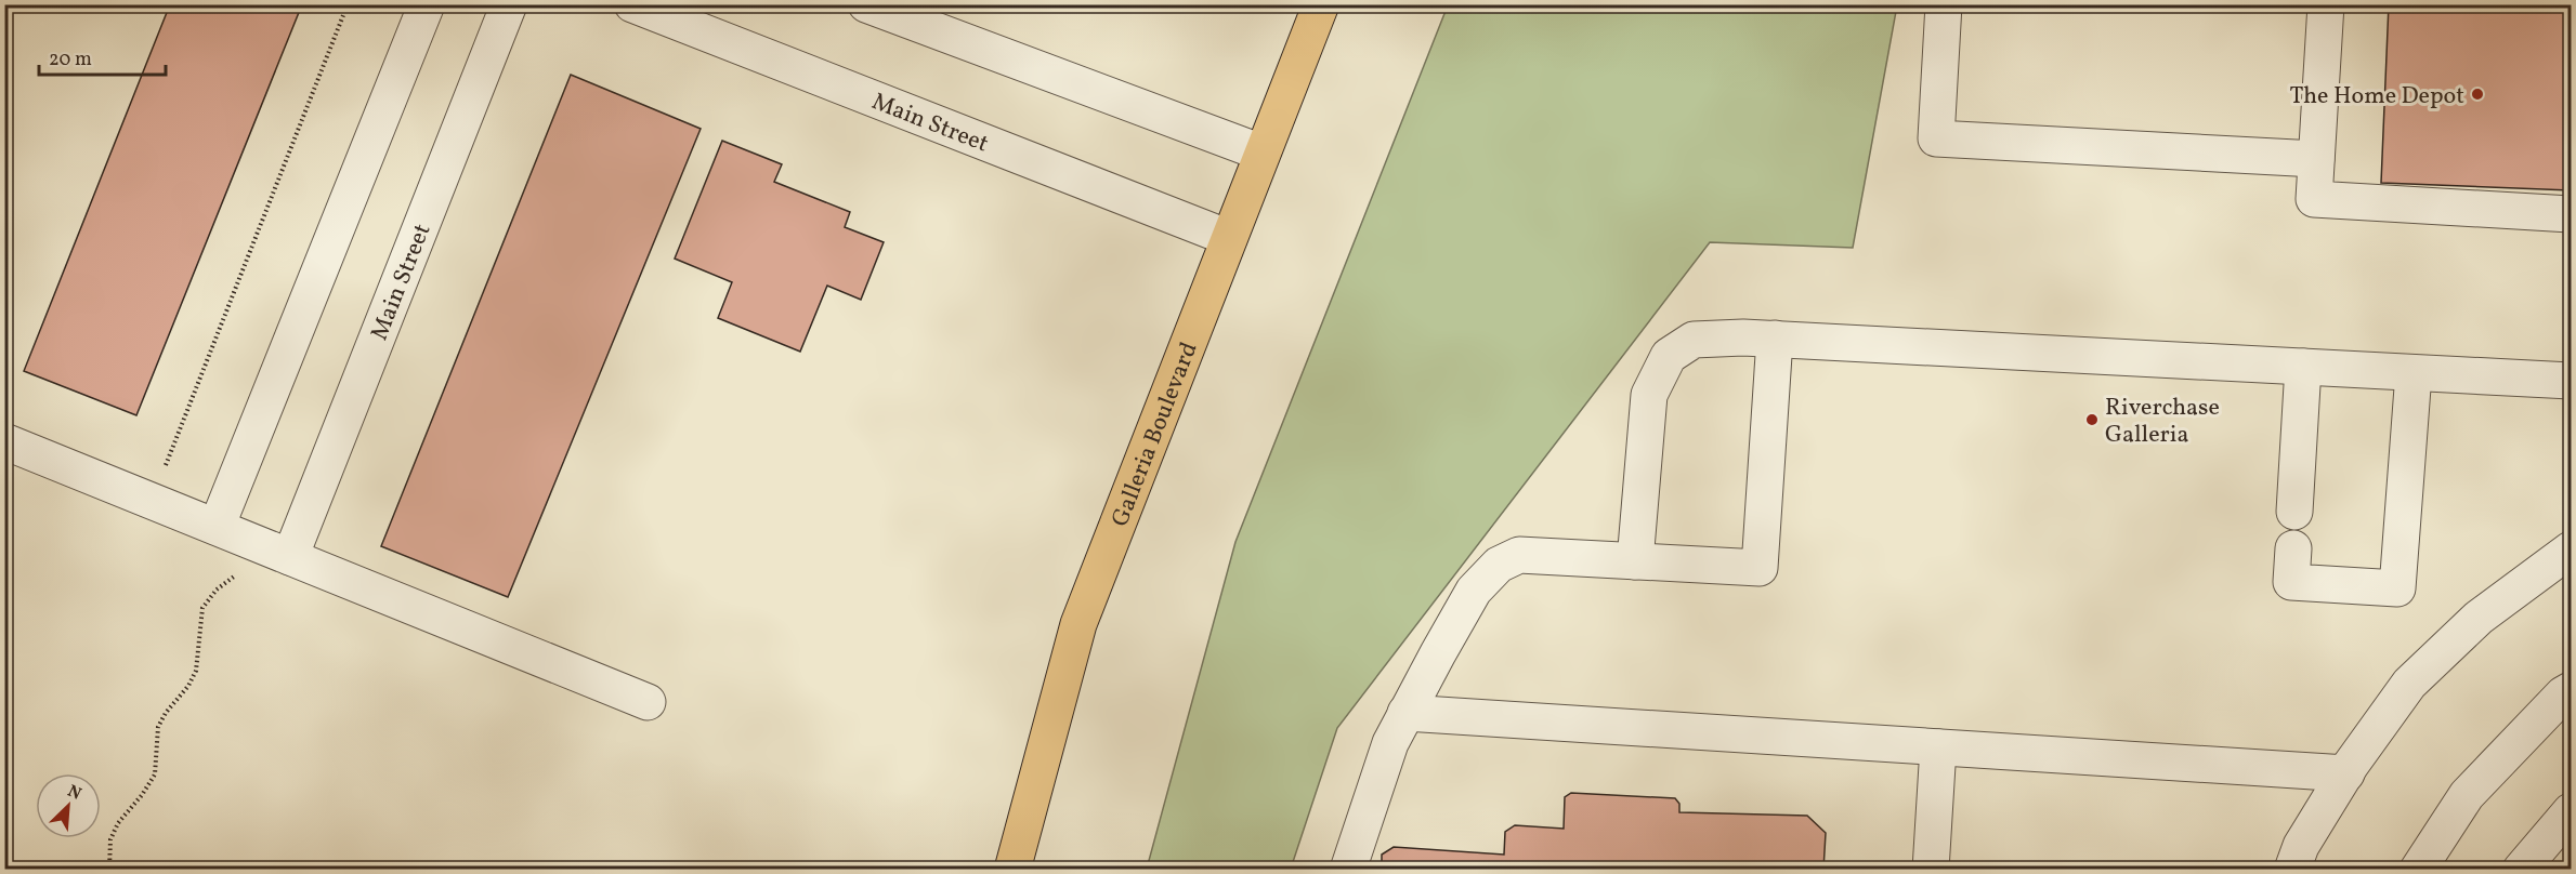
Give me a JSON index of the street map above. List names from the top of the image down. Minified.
{"streets":{"main road":["Galleria Boulevard"],"street":["Main Street"]},"crossings":[["Main Street","Galleria Boulevard"]],"places":["The Home Depot","Riverchase Galleria"],"scale_bar":"20 m","north":"top right"}
